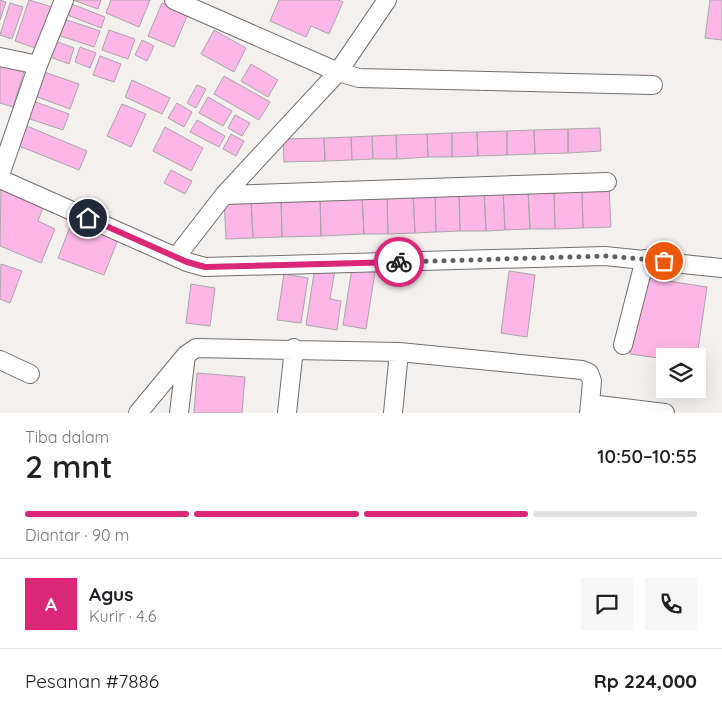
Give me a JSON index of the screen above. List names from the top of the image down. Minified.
{"page":{"heading":["2 mnt","Tiba dalam","10:50–10:55"],"panel":["Agus","Kurir · 4.6","Pesanan #7886","Rp 224,000"],"bar":"Diantar · 90 m","round":"A"}}
